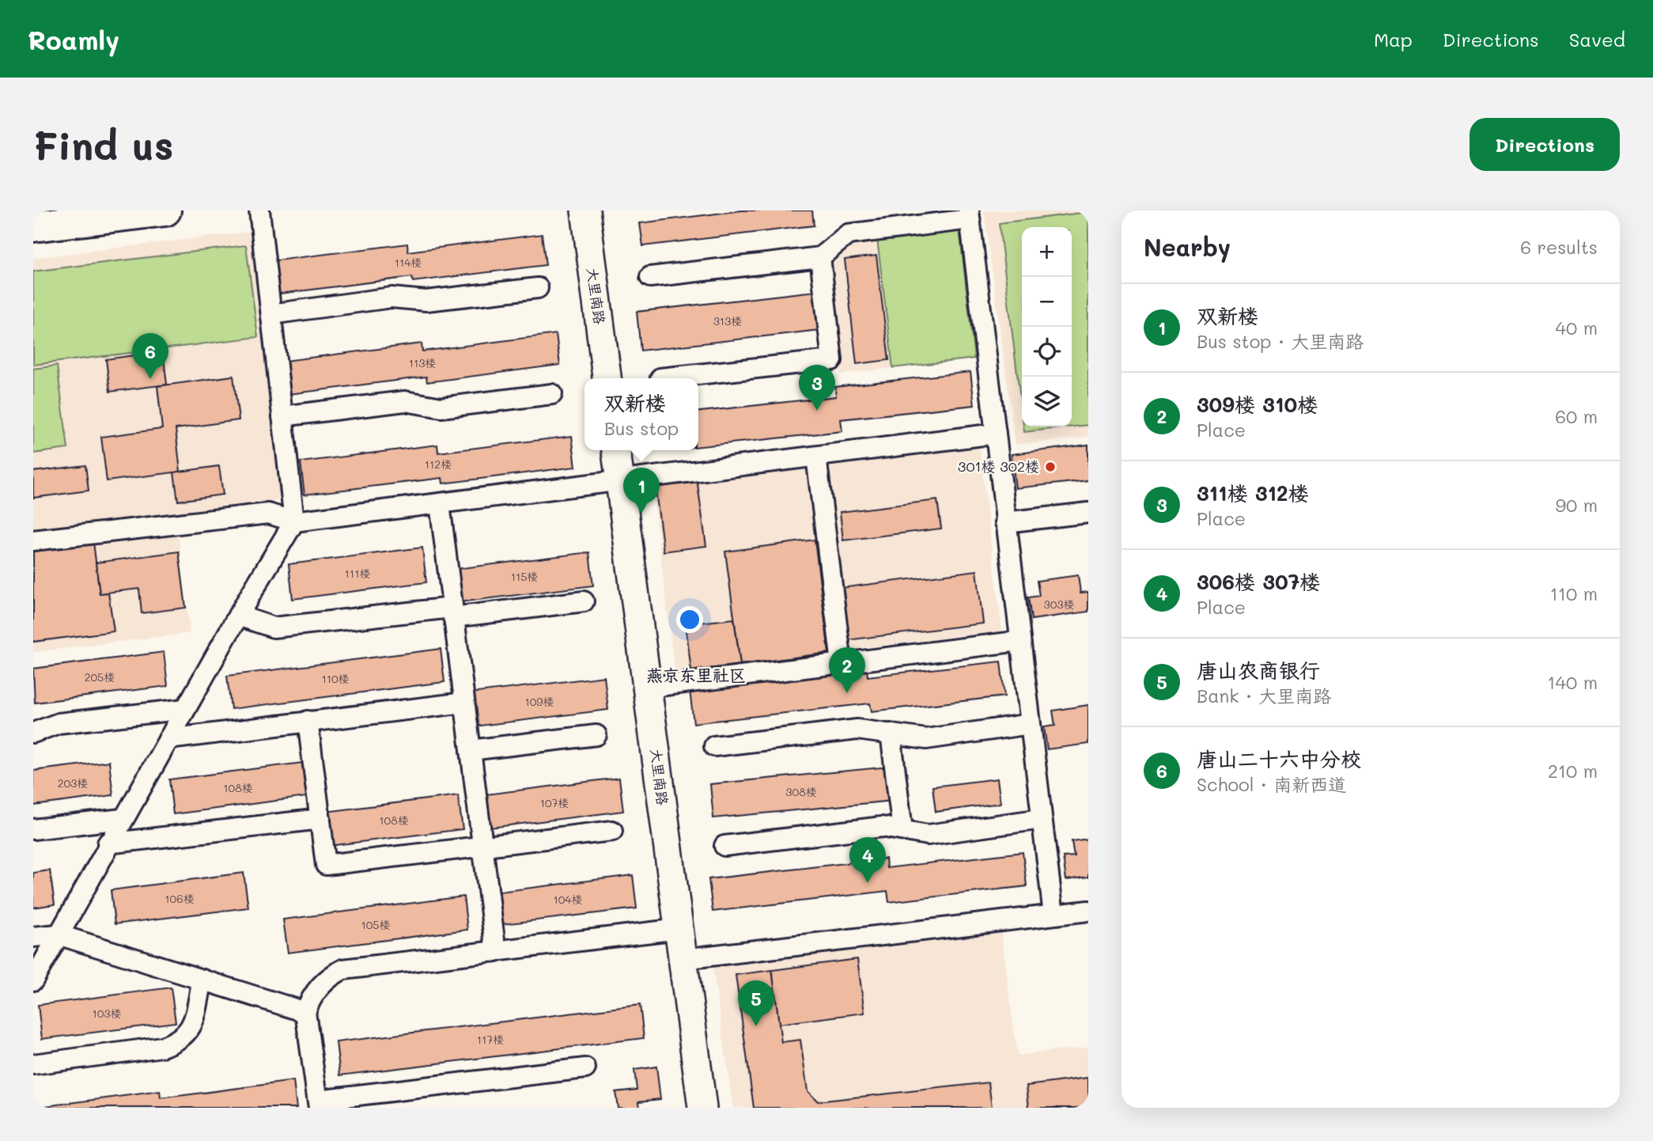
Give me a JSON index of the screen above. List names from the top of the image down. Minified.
{"streets":{"street":["大里南路"]},"districts":["燕京东里社区"],"places":["301楼 302楼"],"house_numbers":["114楼","313楼","113楼","112楼","111楼","115楼","303楼","205楼","110楼","109楼","203楼","108楼","308楼","107楼","108楼","106楼","104楼","105楼","103楼","117楼"],"page":{"header":"Roamly","nav":["Map","Directions","Saved"],"buttons":"Directions","title":"Find us","heading":["Nearby","6 results"],"map_buttons":["+","−"],"list":[{"mark":"1","name":"双新楼","note":"Bus stop · 大里南路","value":"40 m"},{"mark":"2","name":"309楼 310楼","note":"Place","value":"60 m"},{"mark":"3","name":"311楼 312楼","note":"Place","value":"90 m"},{"mark":"4","name":"306楼 307楼","note":"Place","value":"110 m"},{"mark":"5","name":"唐山农商银行","note":"Bank · 大里南路","value":"140 m"},{"mark":"6","name":"唐山二十六中分校","note":"School · 南新西道","value":"210 m"}],"pins":["6","3","1","2","4","5"],"popup":["双新楼","Bus stop"]}}
